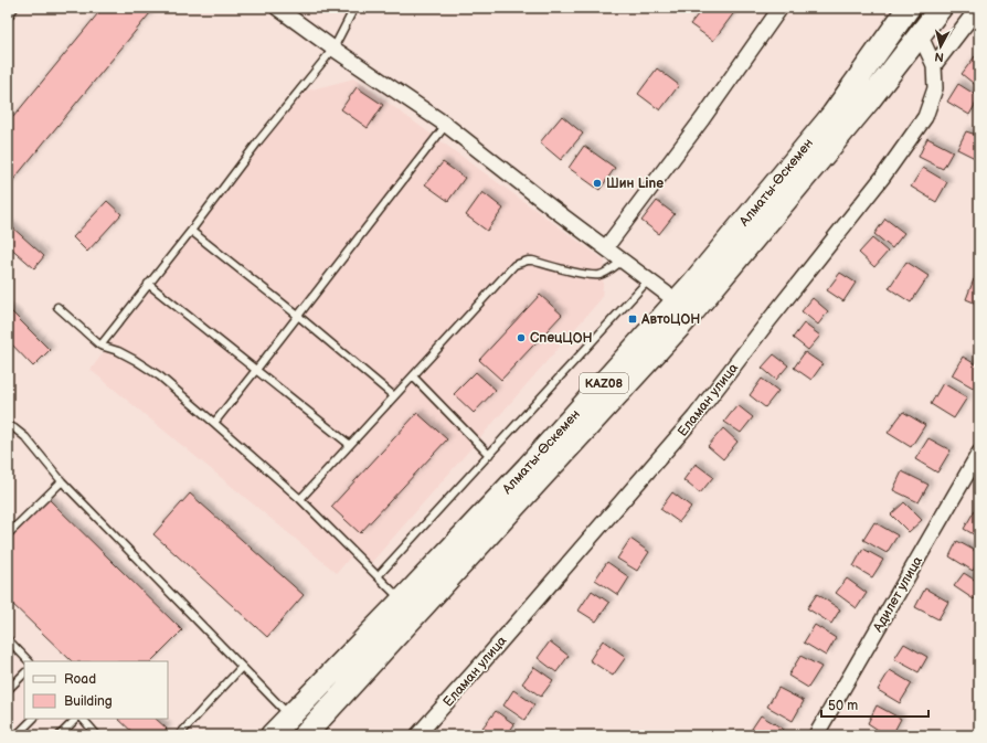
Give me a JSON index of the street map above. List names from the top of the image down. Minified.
{"streets":{"main road":["Алматы-Өскемен","KAZ08"],"street":["Еламан улица","Адилет улица"]},"crossings":[["Алматы-Өскемен","Еламан улица"]],"places":{"other":["Шин Line","СпецЦОН"],"transit":["АвтоЦОН"]},"legend":["Road","Building"],"scale_bar":"50 m","north":"bottom"}
